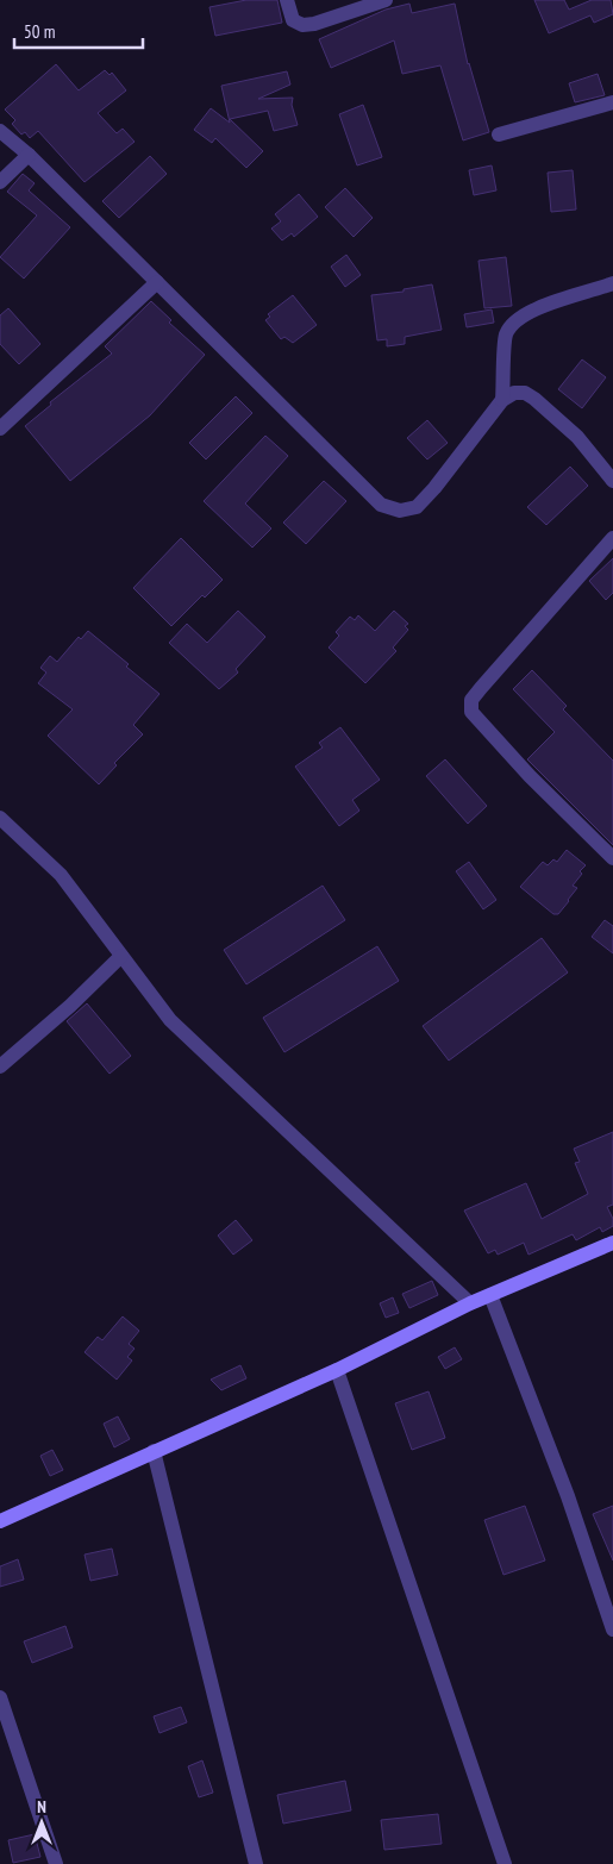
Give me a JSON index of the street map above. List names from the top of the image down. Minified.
{"scale_bar":"50 m","north":"top"}
